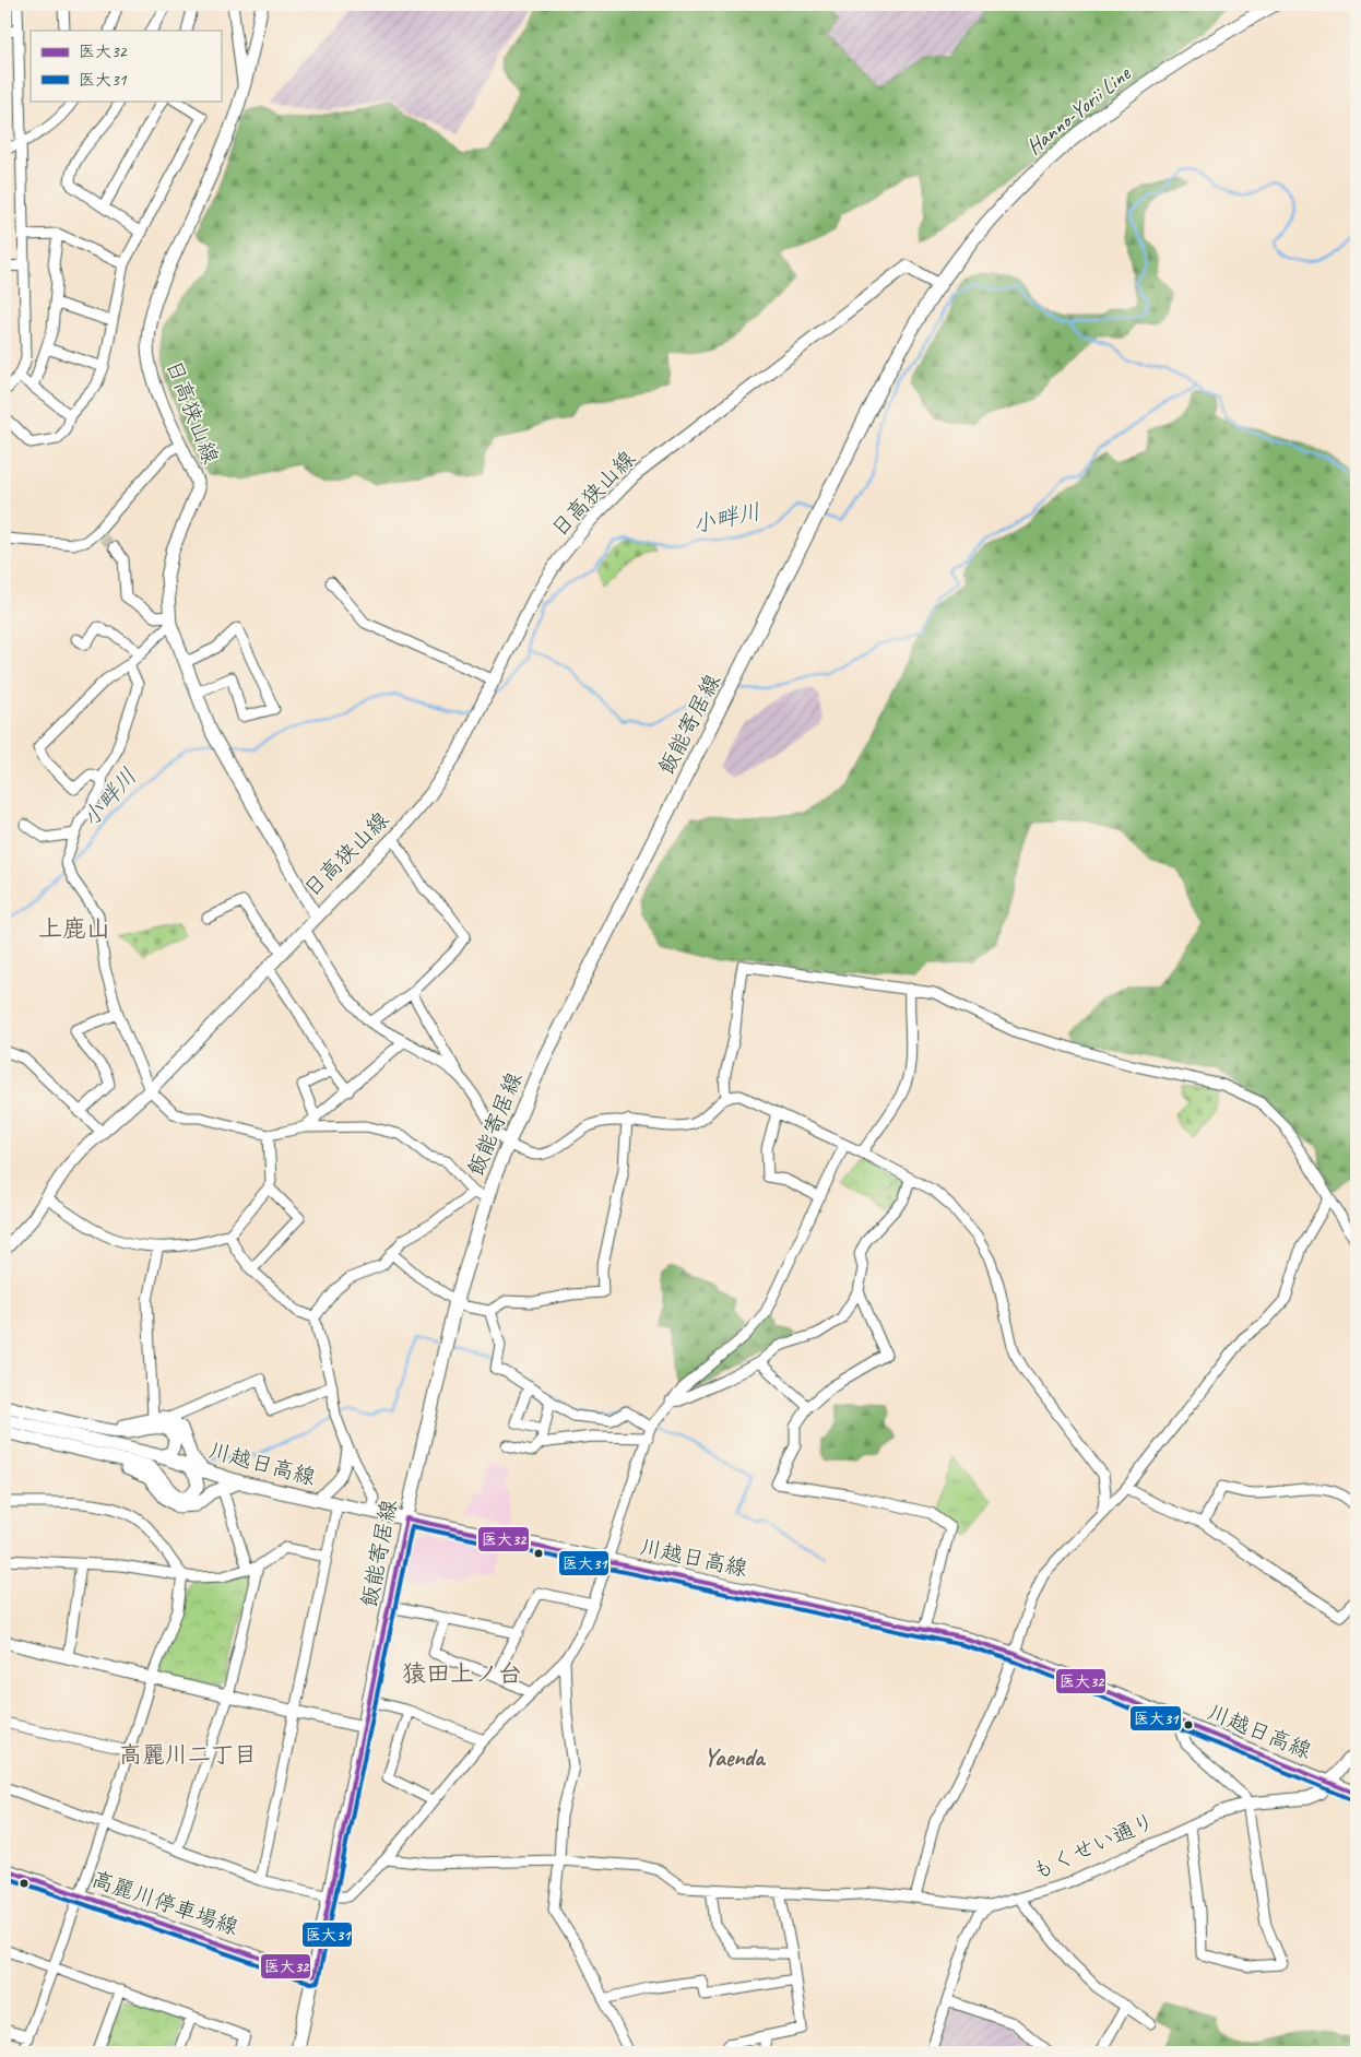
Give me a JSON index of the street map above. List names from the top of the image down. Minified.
{"streets":{"main road":["Hanno-Yorii Line","日高狭山線","飯能寄居線","川越日高線","もくせい通り","高麗川停車場線"]},"crossings":[["Hanno-Yorii Line","日高狭山線"],["Hanno-Yorii Line","飯能寄居線"],["日高狭山線","飯能寄居線"],["飯能寄居線","川越日高線"],["飯能寄居線","高麗川停車場線"],["川越日高線","もくせい通り"]],"districts":["上鹿山","猿田上ノ台","高麗川二丁目","Yaenda"],"water":["小畔川"],"lines":["transit line 医大32","transit line 医大31"],"legend":["医大32","医大31"]}
